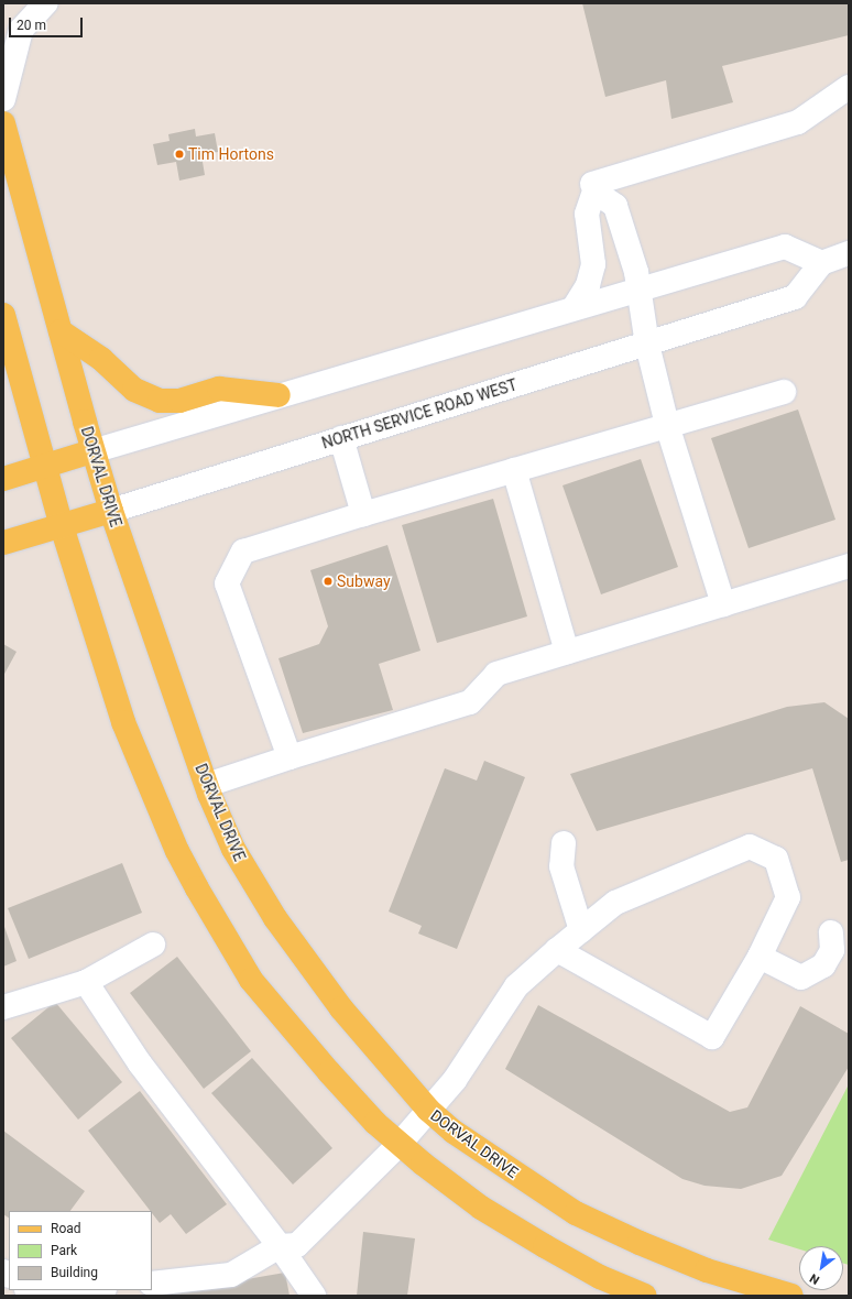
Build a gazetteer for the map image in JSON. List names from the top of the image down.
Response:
{
  "streets": {
    "main road": ["NORTH SERVICE ROAD WEST", "DORVAL DRIVE"]
  },
  "crossings": [
    ["NORTH SERVICE ROAD WEST", "DORVAL DRIVE"]
  ],
  "places": ["Tim Hortons", "Subway"],
  "legend": ["Road", "Park", "Building"],
  "scale_bar": "20 m",
  "north": "bottom left"
}
